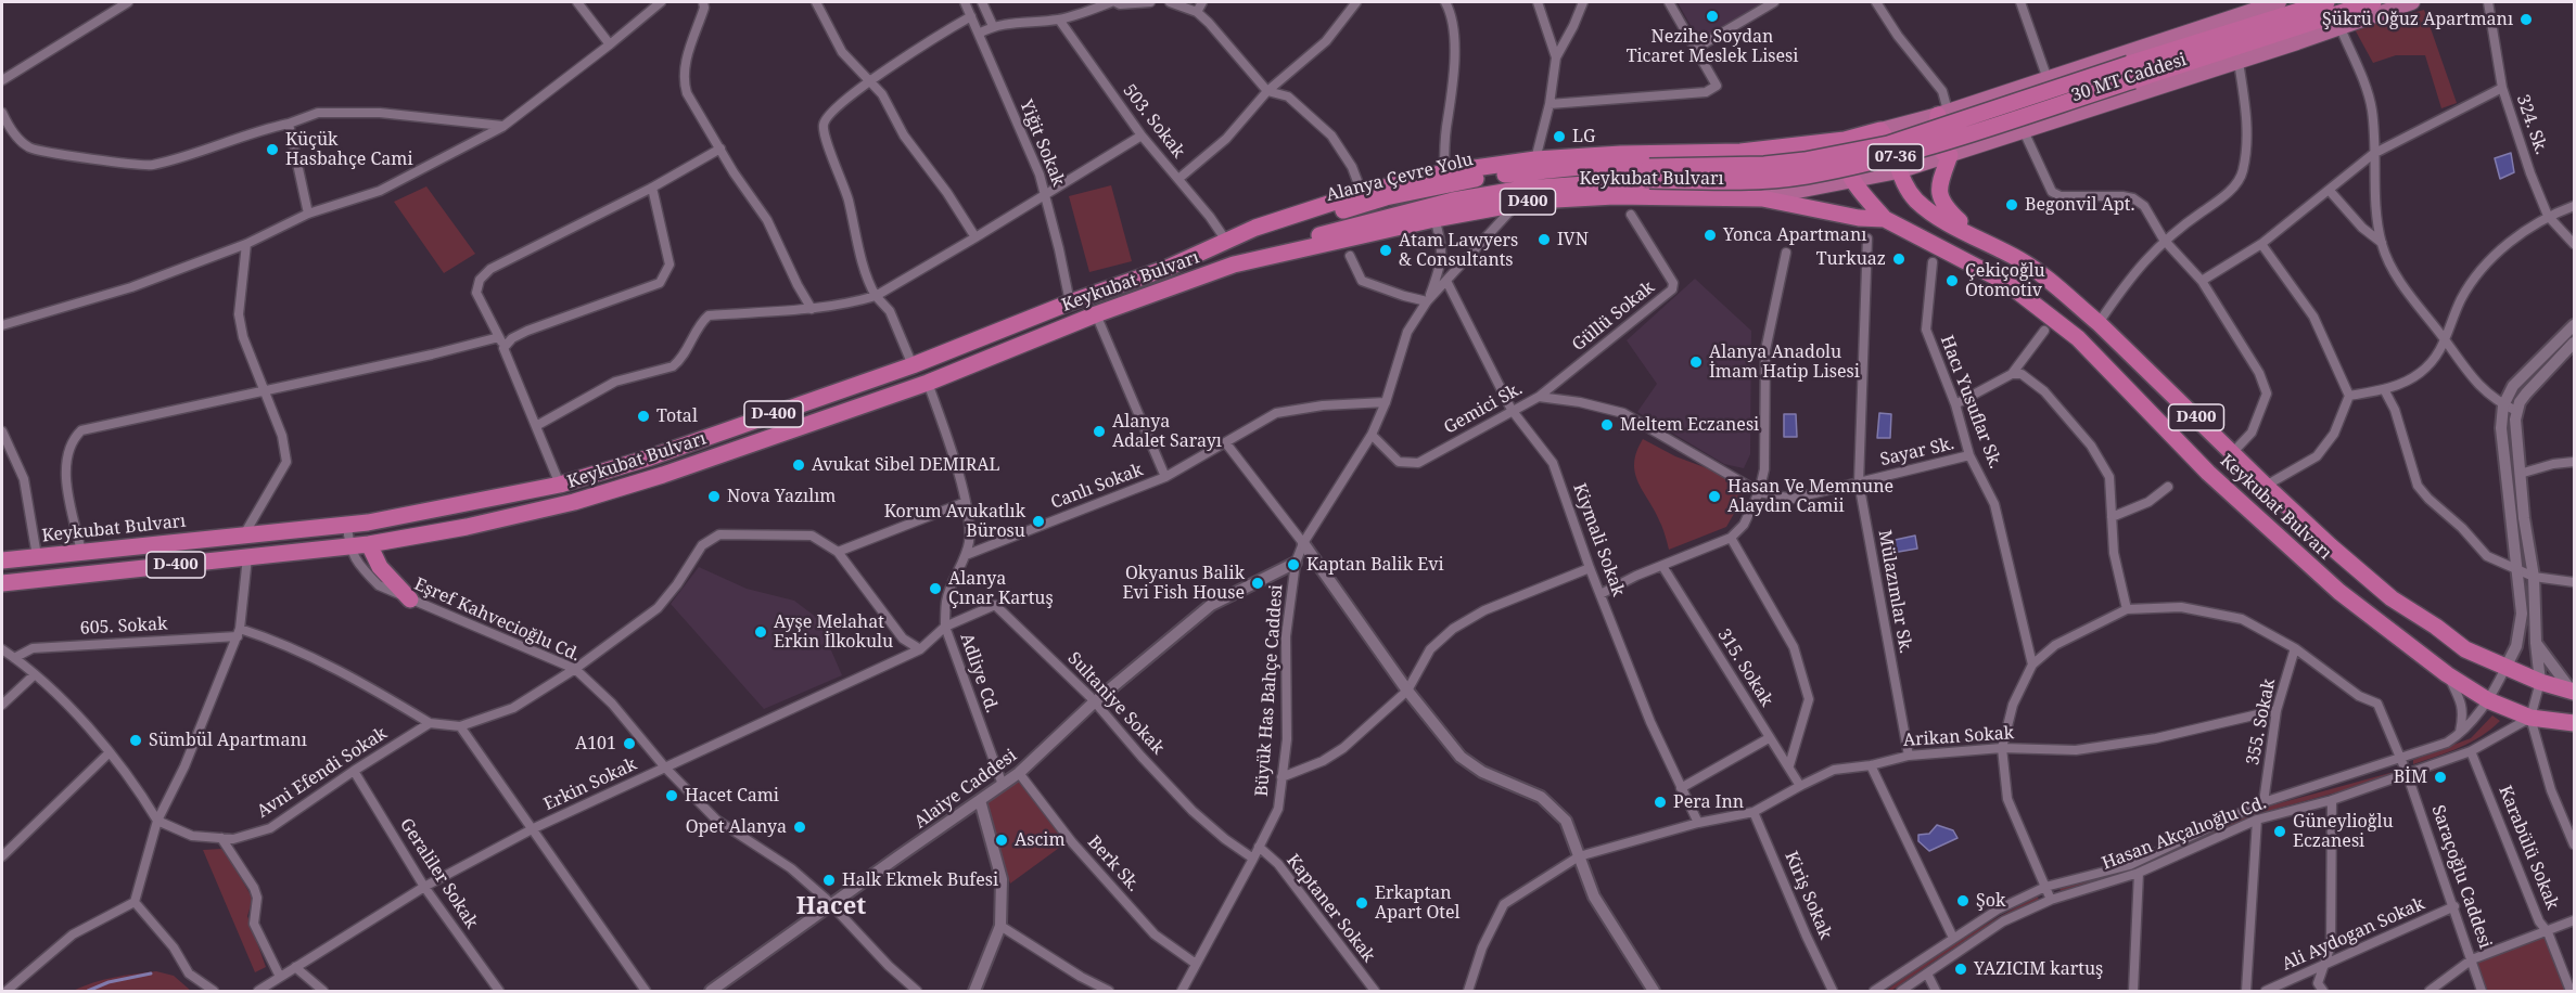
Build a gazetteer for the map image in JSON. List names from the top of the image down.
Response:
{
  "streets": {
    "highway": [
      "Alanya Çevre Yolu",
      "Keykubat Bulvarı",
      "D400",
      "D-400"
    ],
    "main road": ["30 MT Caddesi"],
    "street": [
      "503. Sokak",
      "324. Sk.",
      "Yiğit Sokak",
      "Güllü Sokak",
      "Hacı Yusuflar Sk.",
      "Gemici Sk.",
      "Sayar Sk.",
      "Canlı Sokak",
      "Kiymali Sokak",
      "Mülazımlar Sk.",
      "Eşref Kahvecioğlu Cd.",
      "605. Sokak",
      "315. Sokak",
      "Adliye Cd.",
      "Büyük Has Bahçe Caddesi",
      "Sultaniye Sokak",
      "355. Sokak",
      "Arikan Sokak",
      "Avni Efendi Sokak",
      "Erkin Sokak",
      "Alaiye Caddesi",
      "Hasan Akçalıoğlu Cd.",
      "Karabülü Sokak",
      "Berk Sk.",
      "Geraliler Sokak",
      "Saraçoğlu Caddesi",
      "Kiriş Sokak",
      "Kaptaner Sokak",
      "Ali Aydogan Sokak"
    ]
  },
  "crossings": [
    ["30 MT Caddesi", "Keykubat Bulvarı"],
    ["30 MT Caddesi", "D400"],
    ["503. Sokak", "D400"],
    ["Yiğit Sokak", "Keykubat Bulvarı"],
    ["Alanya Çevre Yolu", "Keykubat Bulvarı"],
    ["Alanya Çevre Yolu", "D400"],
    ["Keykubat Bulvarı", "D400"],
    ["Keykubat Bulvarı", "D-400"],
    ["Keykubat Bulvarı", "Adliye Cd."],
    ["Keykubat Bulvarı", "Büyük Has Bahçe Caddesi"],
    ["Keykubat Bulvarı", "Hasan Akçalıoğlu Cd."],
    ["Güllü Sokak", "Gemici Sk."],
    ["Hacı Yusuflar Sk.", "Sayar Sk."],
    ["Gemici Sk.", "Sayar Sk."],
    ["Gemici Sk.", "Kiymali Sokak"],
    ["Gemici Sk.", "Büyük Has Bahçe Caddesi"],
    ["D-400", "Eşref Kahvecioğlu Cd."],
    ["Sayar Sk.", "Mülazımlar Sk."],
    ["Canlı Sokak", "Adliye Cd."],
    ["Canlı Sokak", "Büyük Has Bahçe Caddesi"],
    ["Kiymali Sokak", "Büyük Has Bahçe Caddesi"],
    ["Kiymali Sokak", "Arikan Sokak"],
    ["Mülazımlar Sk.", "Arikan Sokak"],
    ["Eşref Kahvecioğlu Cd.", "Erkin Sokak"],
    ["Eşref Kahvecioğlu Cd.", "Alaiye Caddesi"],
    ["315. Sokak", "Arikan Sokak"],
    ["Adliye Cd.", "Sultaniye Sokak"],
    ["Adliye Cd.", "Erkin Sokak"],
    ["Adliye Cd.", "Alaiye Caddesi"],
    ["Büyük Has Bahçe Caddesi", "Sultaniye Sokak"],
    ["Büyük Has Bahçe Caddesi", "Alaiye Caddesi"],
    ["Büyük Has Bahçe Caddesi", "Berk Sk."],
    ["Büyük Has Bahçe Caddesi", "Kaptaner Sokak"],
    ["Sultaniye Sokak", "Erkin Sokak"],
    ["Sultaniye Sokak", "Alaiye Caddesi"],
    ["355. Sokak", "Arikan Sokak"],
    ["355. Sokak", "Hasan Akçalıoğlu Cd."],
    ["355. Sokak", "Saraçoğlu Caddesi"],
    ["Arikan Sokak", "Kiriş Sokak"],
    ["Avni Efendi Sokak", "Geraliler Sokak"],
    ["Erkin Sokak", "Geraliler Sokak"],
    ["Alaiye Caddesi", "Berk Sk."],
    ["Hasan Akçalıoğlu Cd.", "Karabülü Sokak"],
    ["Hasan Akçalıoğlu Cd.", "Saraçoğlu Caddesi"],
    ["Saraçoğlu Caddesi", "Ali Aydogan Sokak"]
  ],
  "districts": ["Hacet"],
  "places": [
    "Nezihe Soydan Ticaret Meslek Lisesi",
    "Şükrü Oğuz Apartmanı",
    "LG",
    "Küçük Hasbahçe Cami",
    "Begonvil Apt.",
    "Yonca Apartmanı",
    "IVN",
    "Atam Lawyers & Consultants",
    "Turkuaz",
    "Çekiçoğlu Otomotiv",
    "Alanya Anadolu İmam Hatip Lisesi",
    "Total",
    "Meltem Eczanesi",
    "Alanya Adalet Sarayı",
    "Avukat Sibel DEMIRAL",
    "Nova Yazılım",
    "Hasan Ve Memnune Alaydın Camii",
    "Korum Avukatlık Bürosu",
    "Kaptan Balik Evi",
    "Okyanus Balik Evi Fish House",
    "Alanya Çınar Kartuş",
    "Ayşe Melahat Erkin İlkokulu",
    "Sümbül Apartmanı",
    "A101",
    "BİM",
    "Hacet Cami",
    "Pera Inn",
    "Opet Alanya",
    "Güneylioğlu Eczanesi",
    "Ascim",
    "Halk Ekmek Bufesi",
    "Şok",
    "Erkaptan Apart Otel",
    "YAZICIM kartuş"
  ]
}
